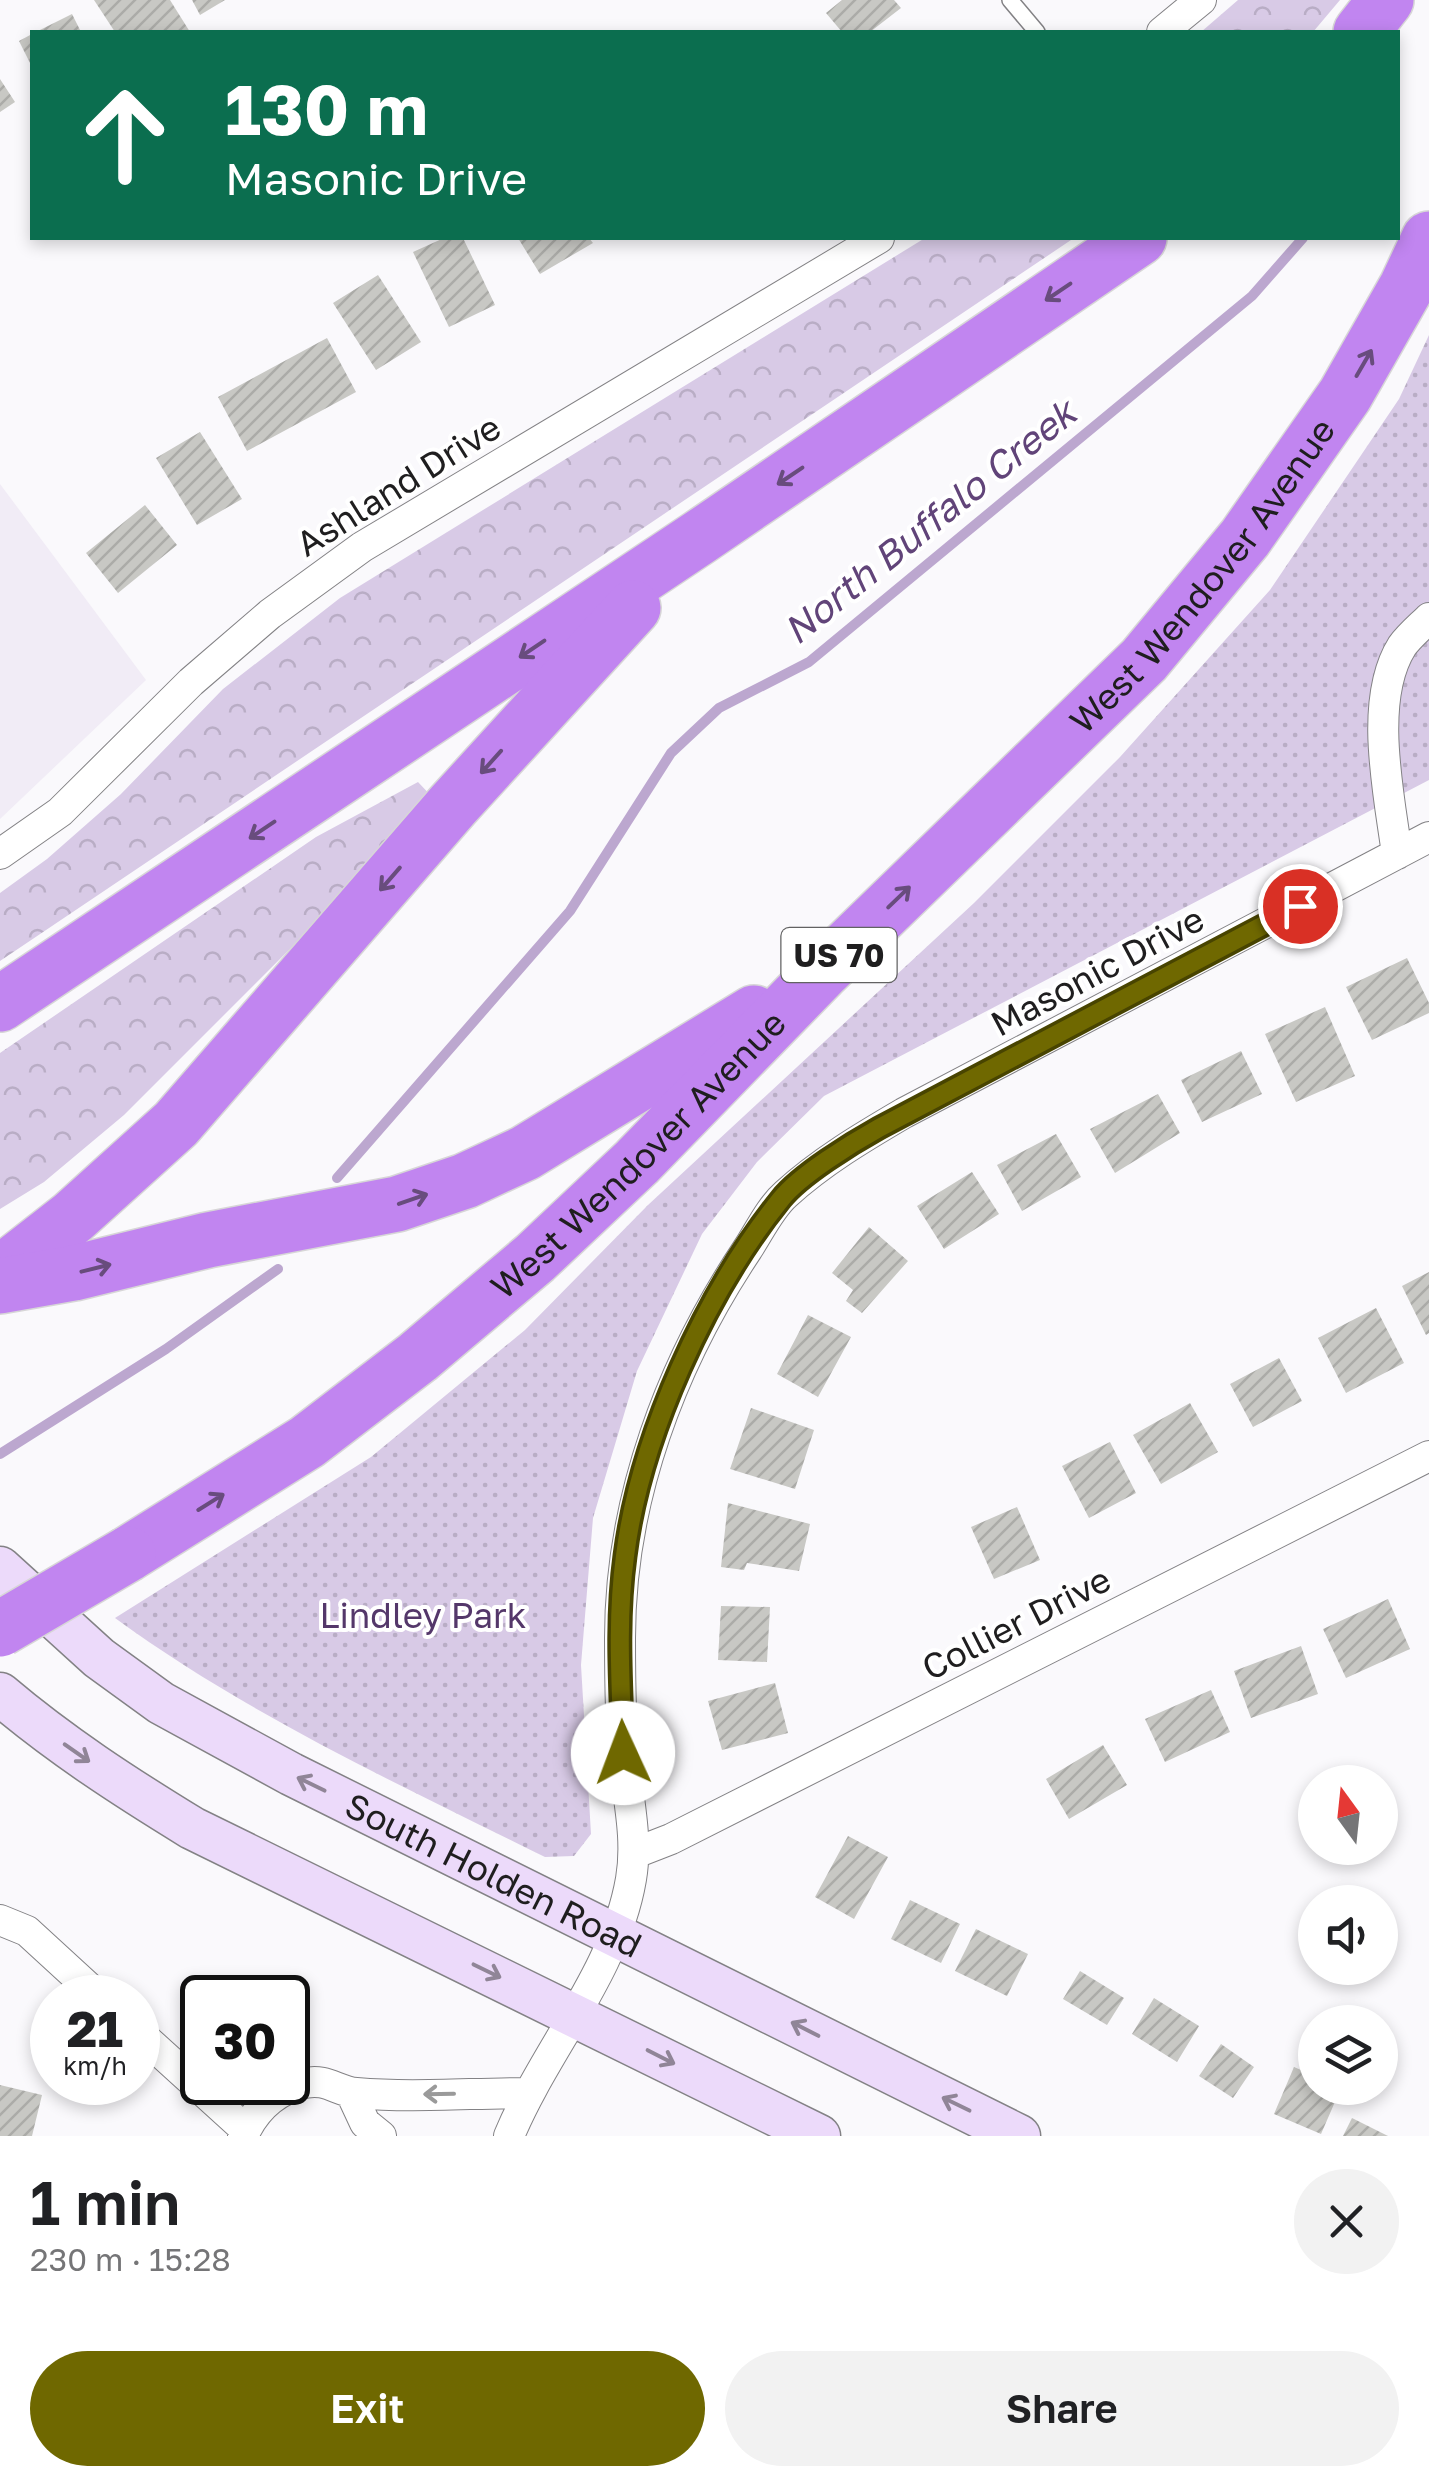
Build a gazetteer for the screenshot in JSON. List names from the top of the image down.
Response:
{
  "streets": {
    "highway": ["West Wendover Avenue", "US 70"],
    "main road": ["South Holden Road"],
    "street": ["Ashland Drive", "Masonic Drive", "Collier Drive"]
  },
  "crossings": [
    ["Masonic Drive", "Collier Drive"],
    ["Masonic Drive", "South Holden Road"]
  ],
  "water": ["North Buffalo Creek"],
  "parks": ["Lindley Park"],
  "north": "top",
  "page": {
    "turn": ["130 m", "Masonic Drive"],
    "speed": "21 km/h",
    "limit": "30",
    "heading": ["1 min", "230 m · 15:28"],
    "buttons": ["Exit", "Share"]
  }
}
